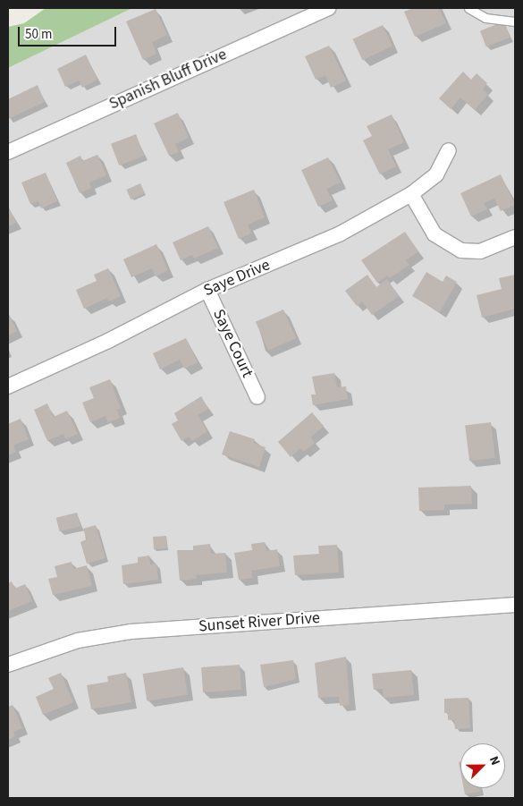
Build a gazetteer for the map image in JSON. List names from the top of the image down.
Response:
{
  "streets": {
    "street": [
      "Spanish Bluff Drive",
      "Saye Drive",
      "Saye Court",
      "Sunset River Drive"
    ]
  },
  "crossings": [
    ["Saye Drive", "Saye Court"]
  ],
  "scale_bar": "50 m",
  "north": "top right"
}
